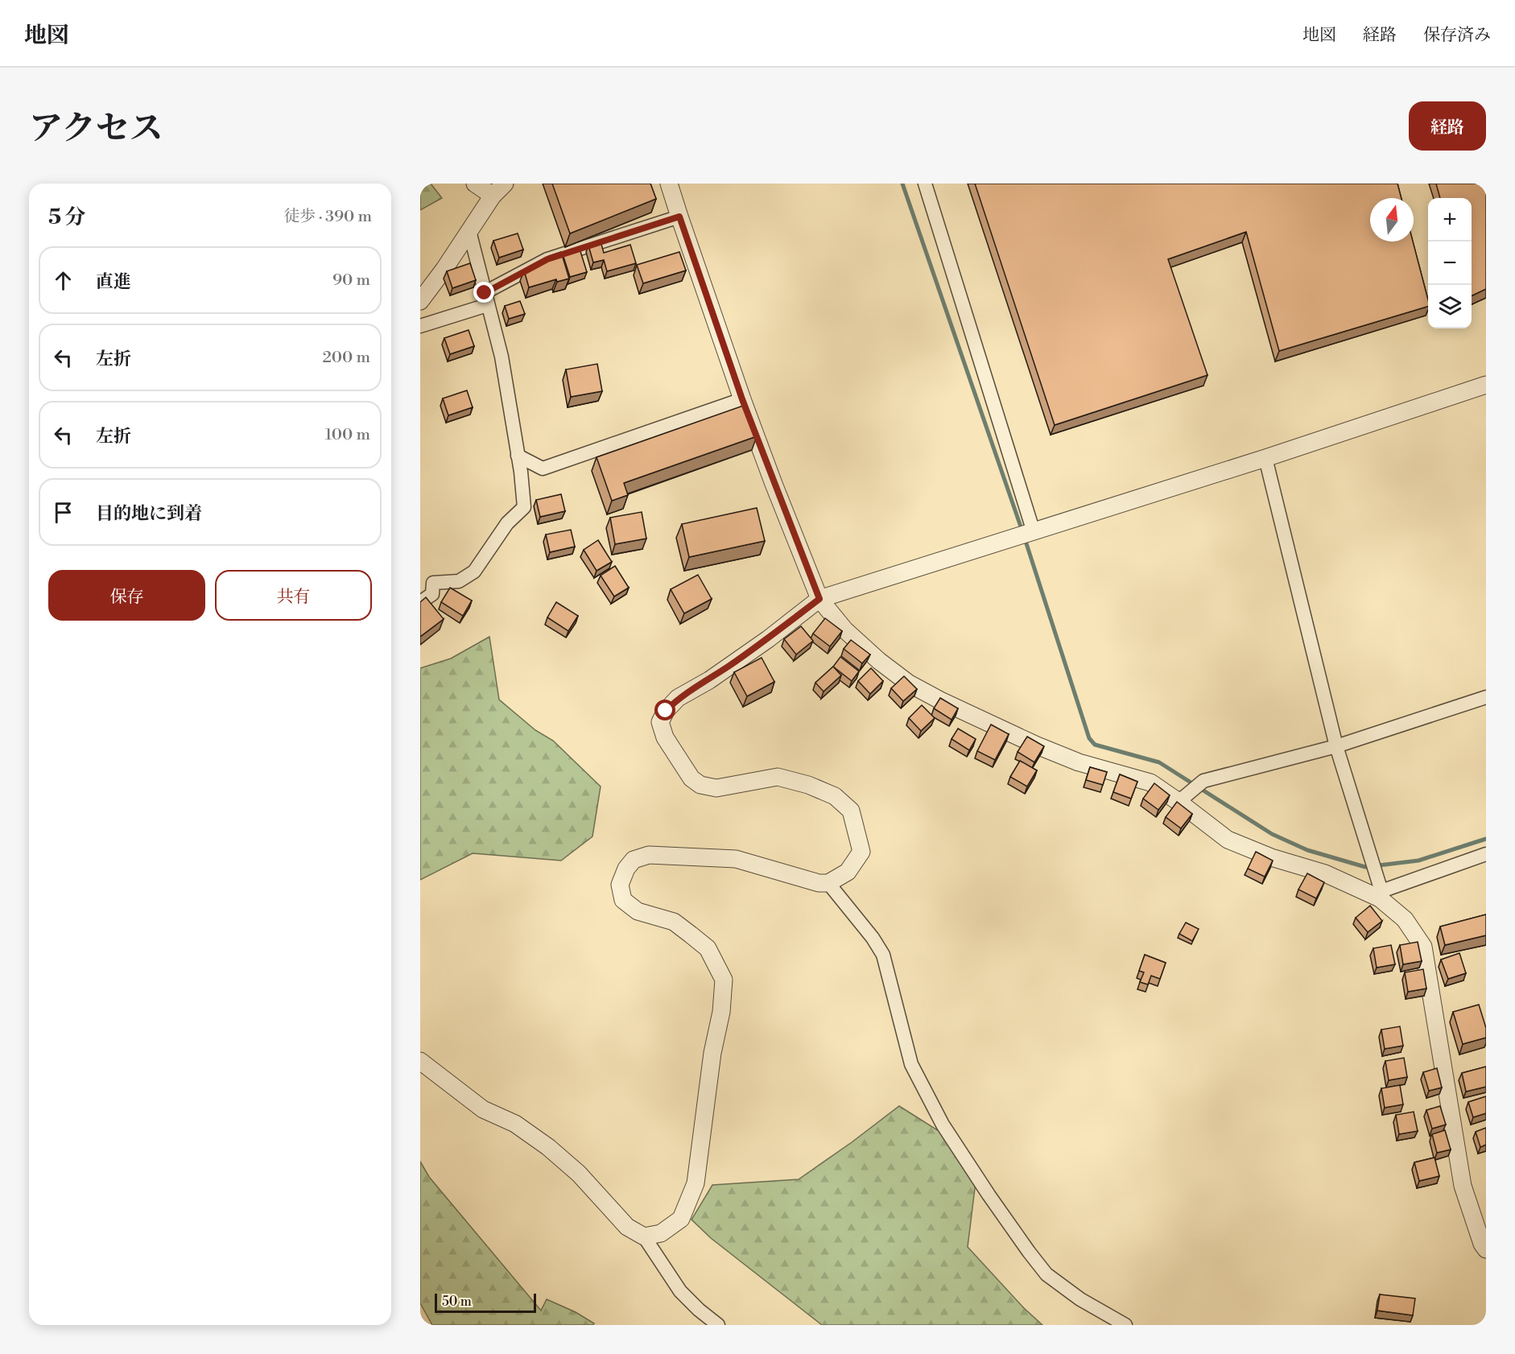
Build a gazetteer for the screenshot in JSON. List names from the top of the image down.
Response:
{
  "scale_bar": "50 m",
  "north": "top",
  "page": {
    "header": "地図",
    "nav": ["地図", "経路", "保存済み"],
    "title": "アクセス",
    "buttons": [
      "経路",
      ["保存", "共有"]
    ],
    "heading": ["5 分", "徒歩 · 390 m"],
    "map_buttons": ["+", "−"],
    "list": [
      ["直進", "90 m"],
      ["左折", "200 m"],
      ["左折", "100 m"],
      "目的地に到着"
    ],
    "scale": "50 m"
  }
}
